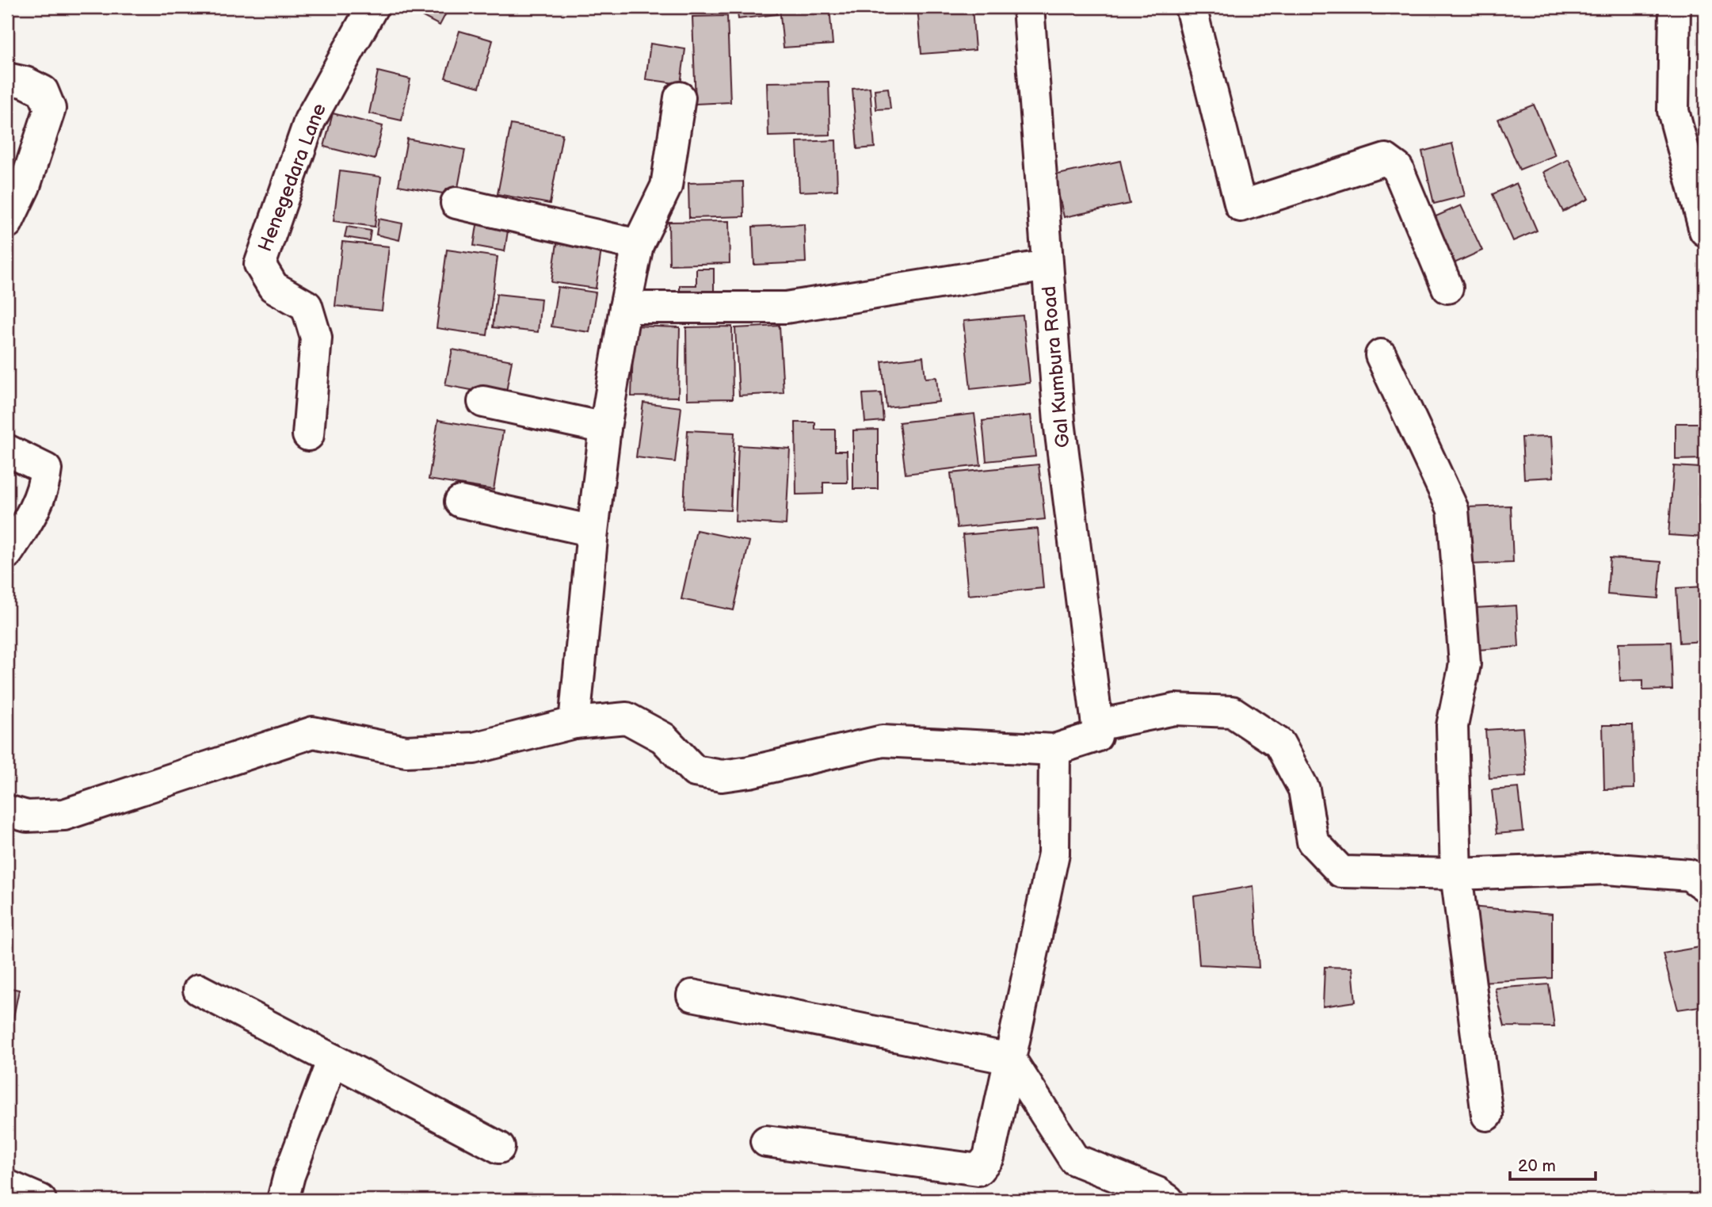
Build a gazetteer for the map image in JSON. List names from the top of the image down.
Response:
{
  "streets": {
    "street": ["Henegedara Lane", "Gal Kumbura Road"]
  },
  "scale_bar": "20 m"
}
